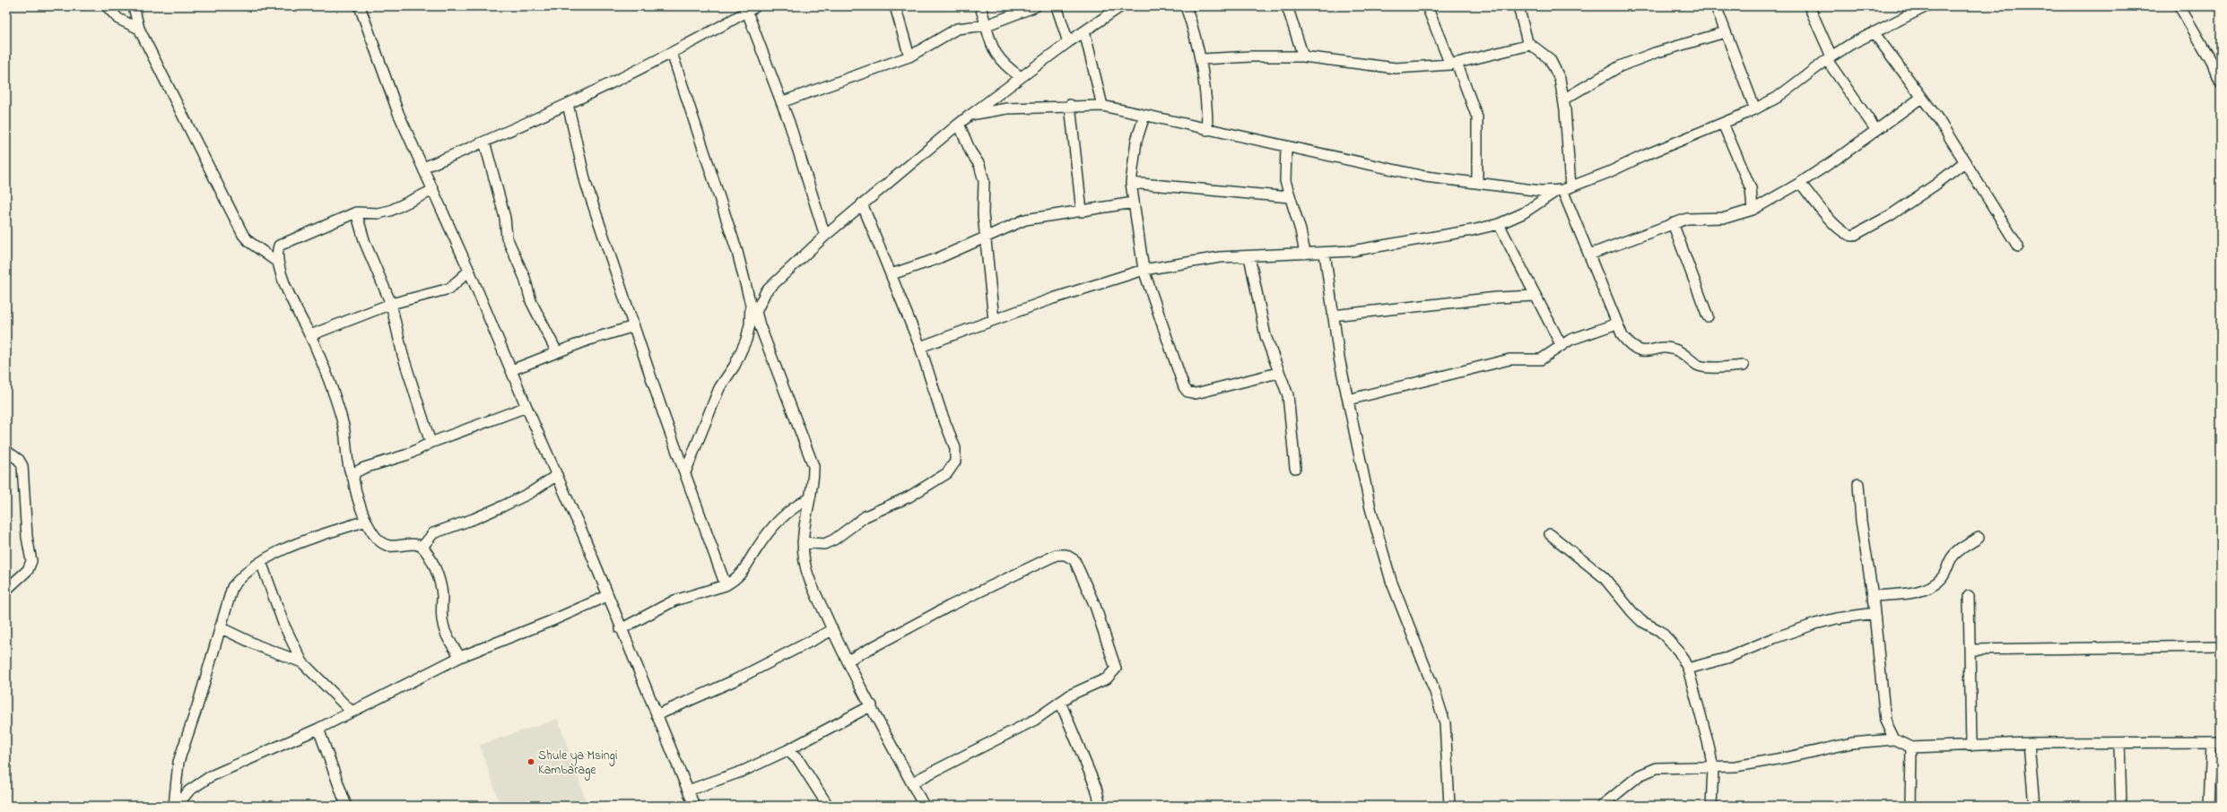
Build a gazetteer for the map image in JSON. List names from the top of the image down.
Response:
{
  "places": ["Shule ya Msingi Kambarage"]
}
